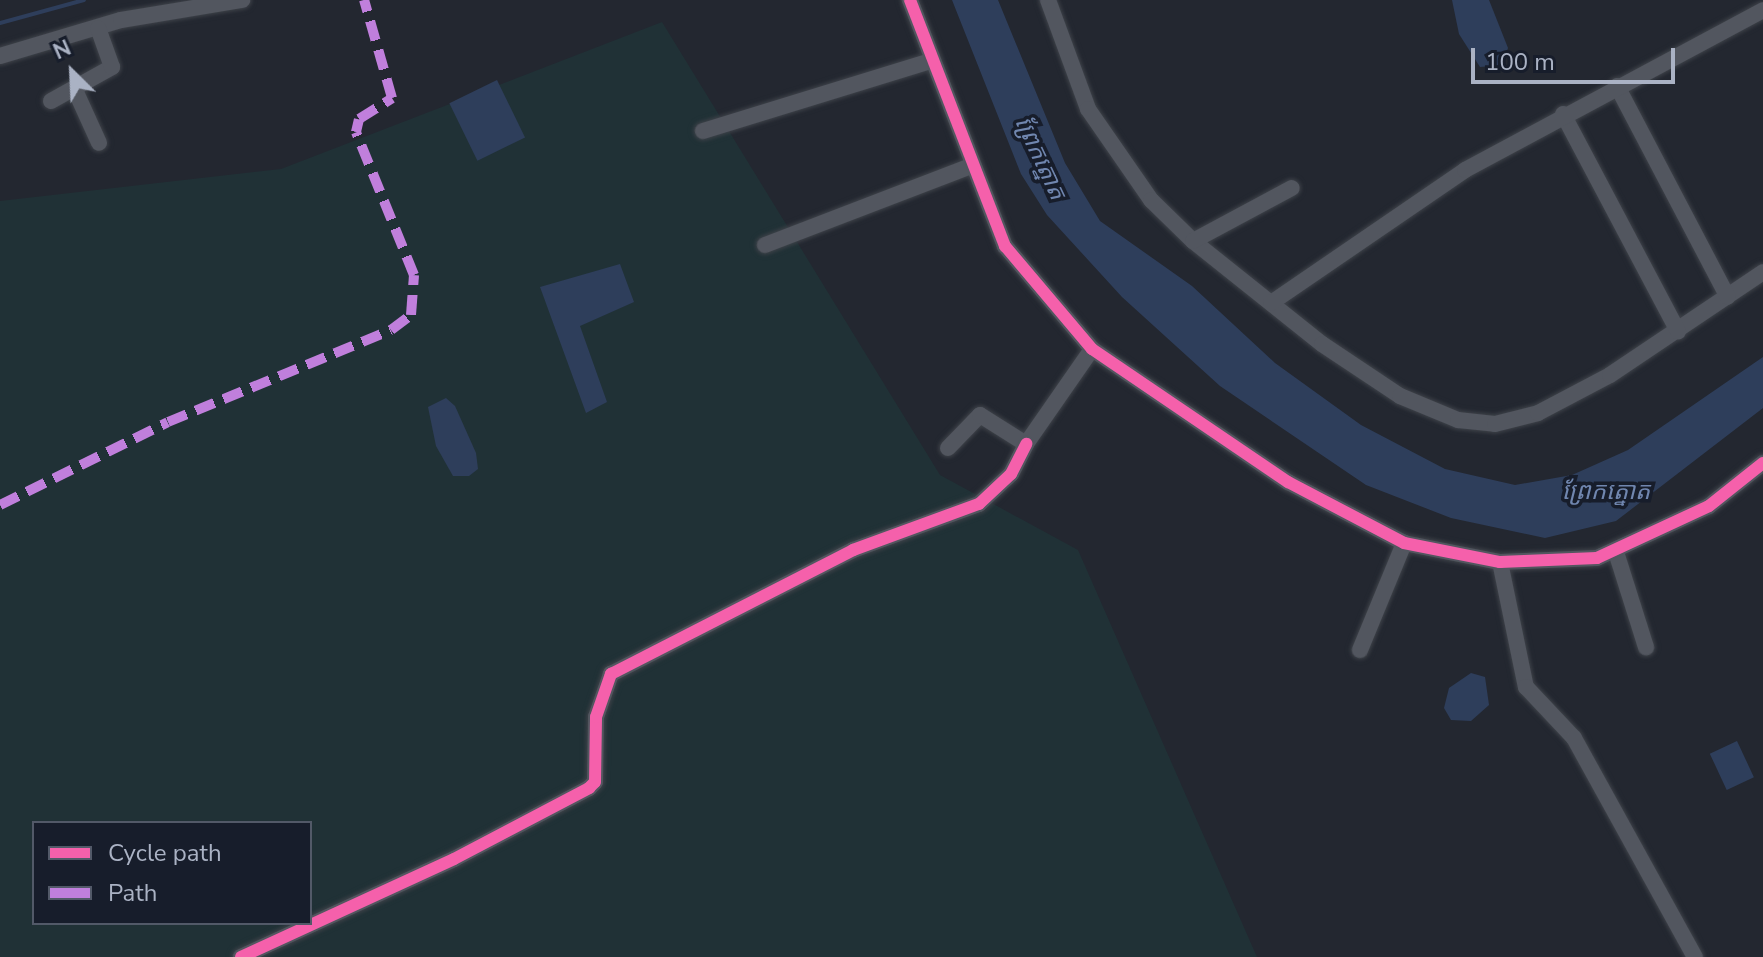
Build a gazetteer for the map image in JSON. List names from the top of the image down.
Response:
{
  "water": ["ព្រែកត្នោត"],
  "legend": ["Cycle path", "Path"],
  "scale_bar": "100 m",
  "north": "top left"
}
